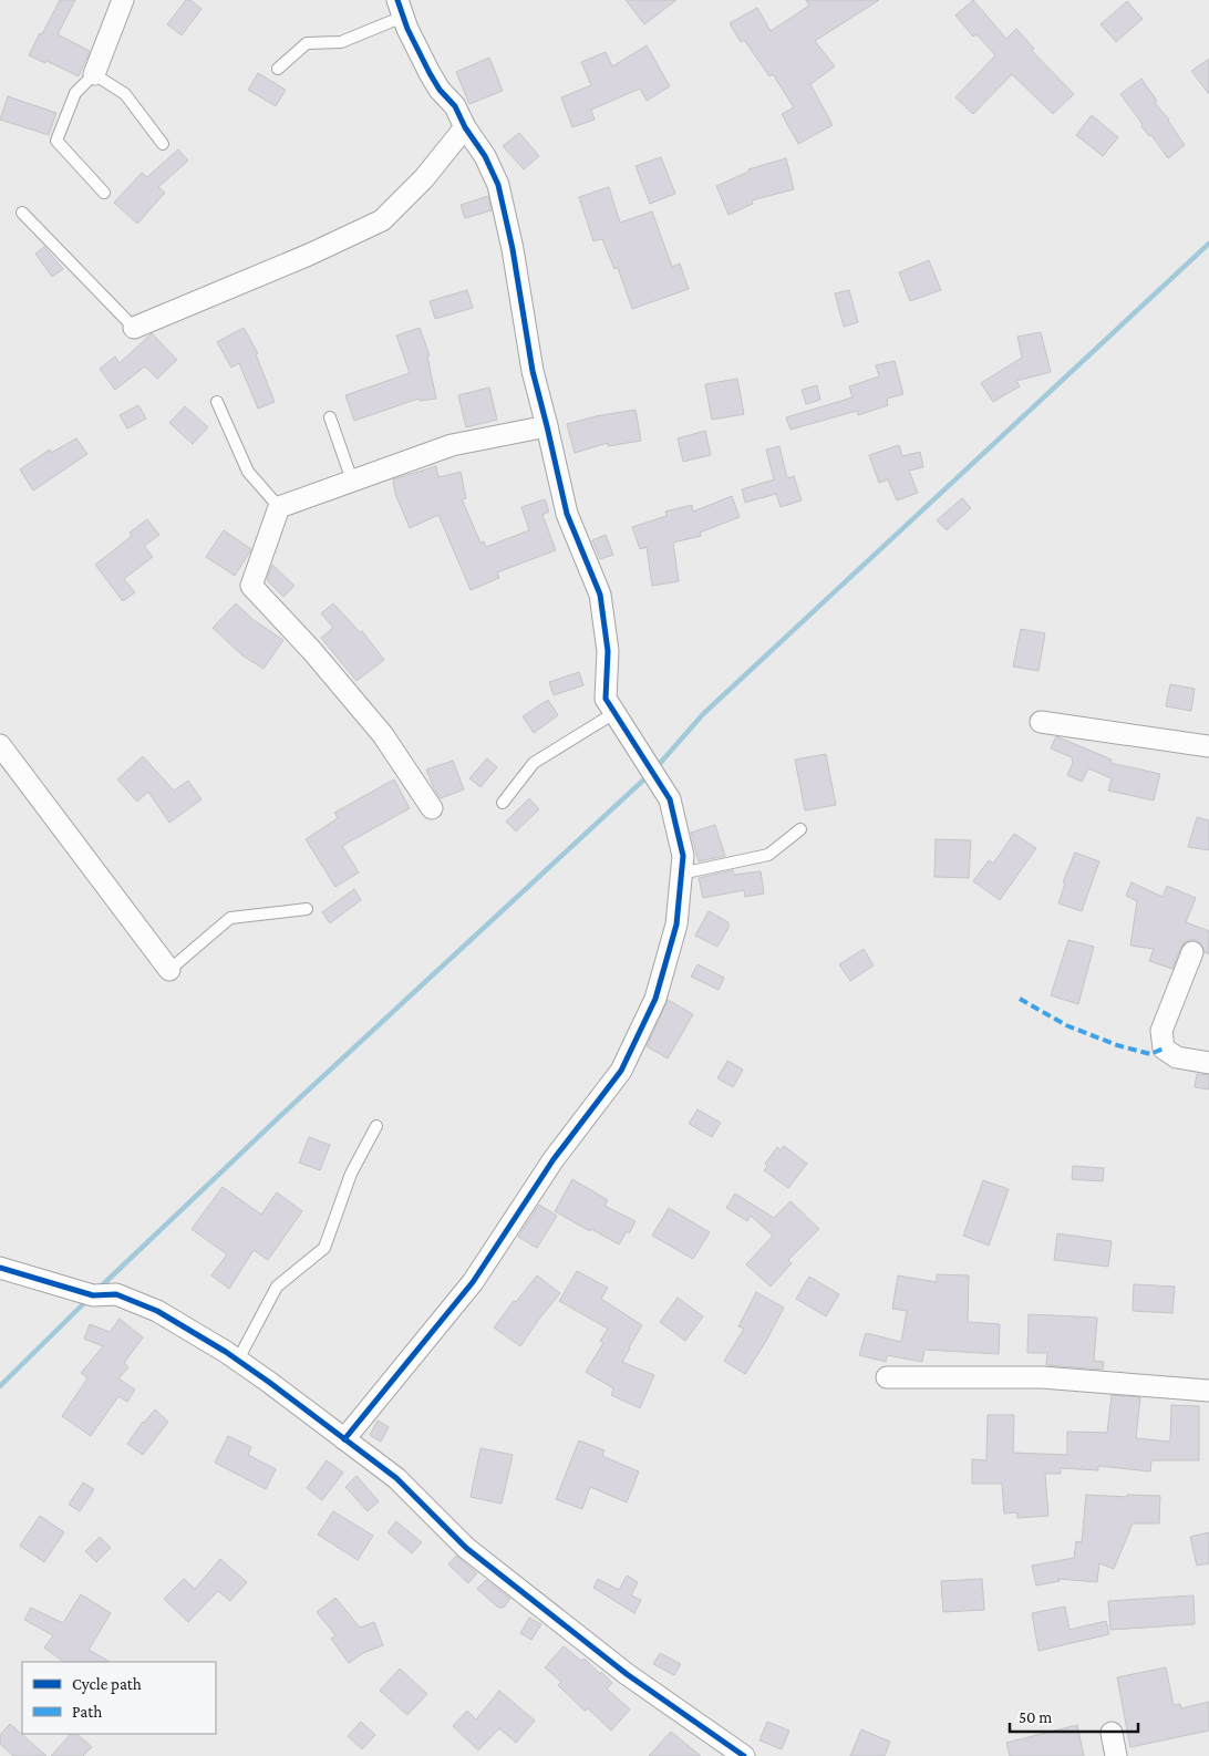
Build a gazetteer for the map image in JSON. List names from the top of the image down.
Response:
{
  "legend": ["Cycle path", "Path"],
  "scale_bar": "50 m"
}
